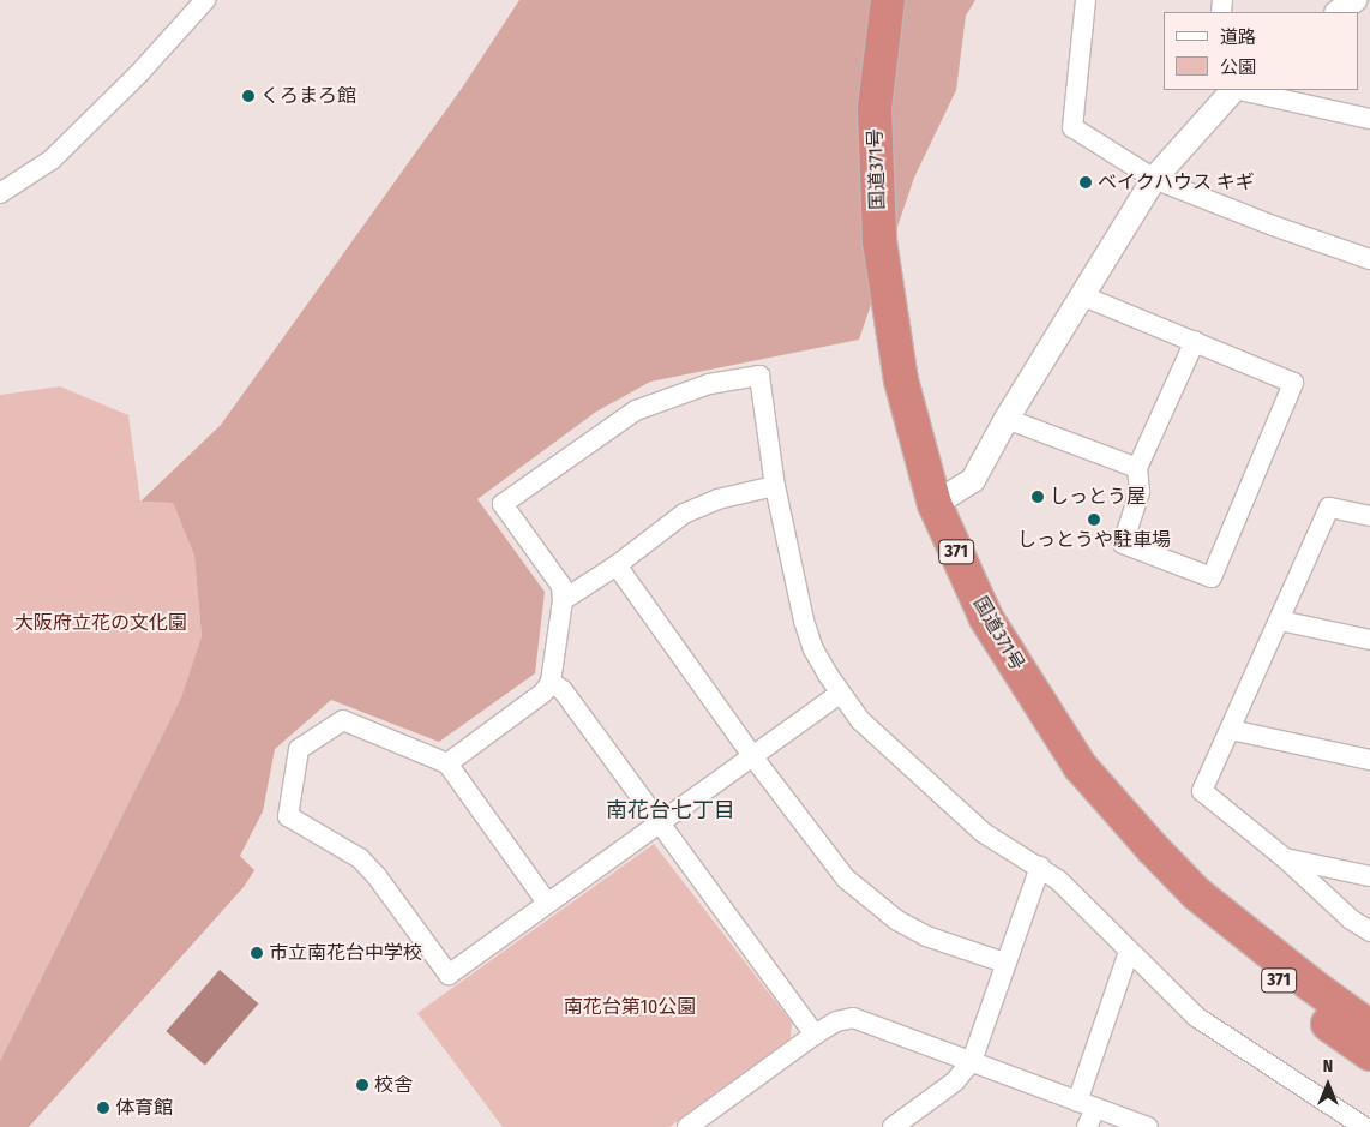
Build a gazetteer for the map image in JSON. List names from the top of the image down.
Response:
{
  "streets": {
    "highway": ["国道371号", "371"]
  },
  "crossings": [
    ["国道371号", "371"]
  ],
  "districts": ["南花台七丁目"],
  "parks": ["大阪府立花の文化園", "南花台第10公園"],
  "places": [
    "くろまろ館",
    "ベイクハウス キギ",
    "しっとう屋",
    "しっとうや駐車場",
    "市立南花台中学校",
    "校舎",
    "体育館"
  ],
  "legend": ["道路", "公園"],
  "north": "top"
}
